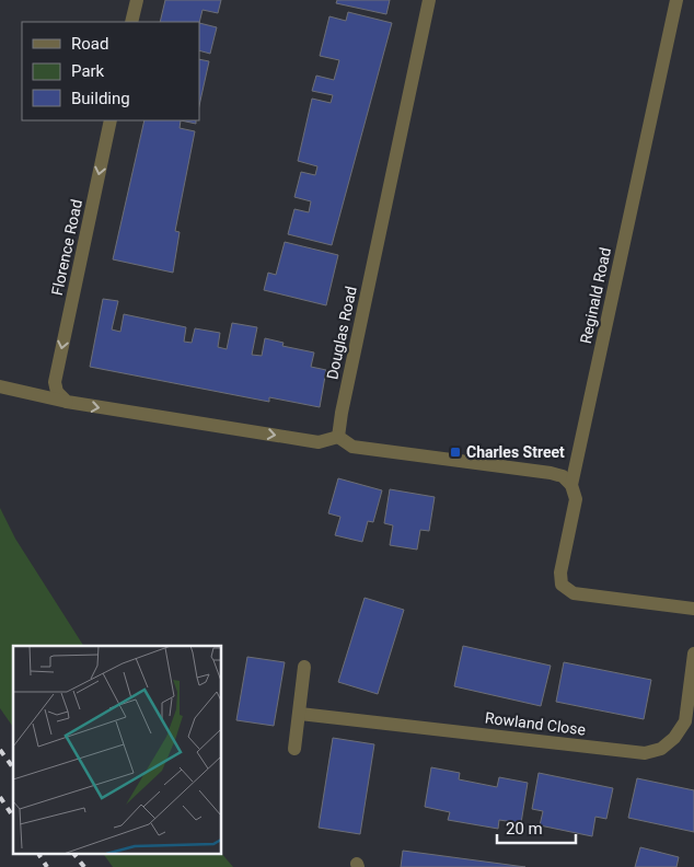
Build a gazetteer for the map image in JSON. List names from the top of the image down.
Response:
{
  "streets": {
    "street": [
      "Florence Road",
      "Reginald Road",
      "Douglas Road",
      "Rowland Close"
    ]
  },
  "one_way": ["Florence Road"],
  "places": {
    "transit": ["Charles Street"]
  },
  "legend": ["Road", "Park", "Building"],
  "scale_bar": "20 m"
}
